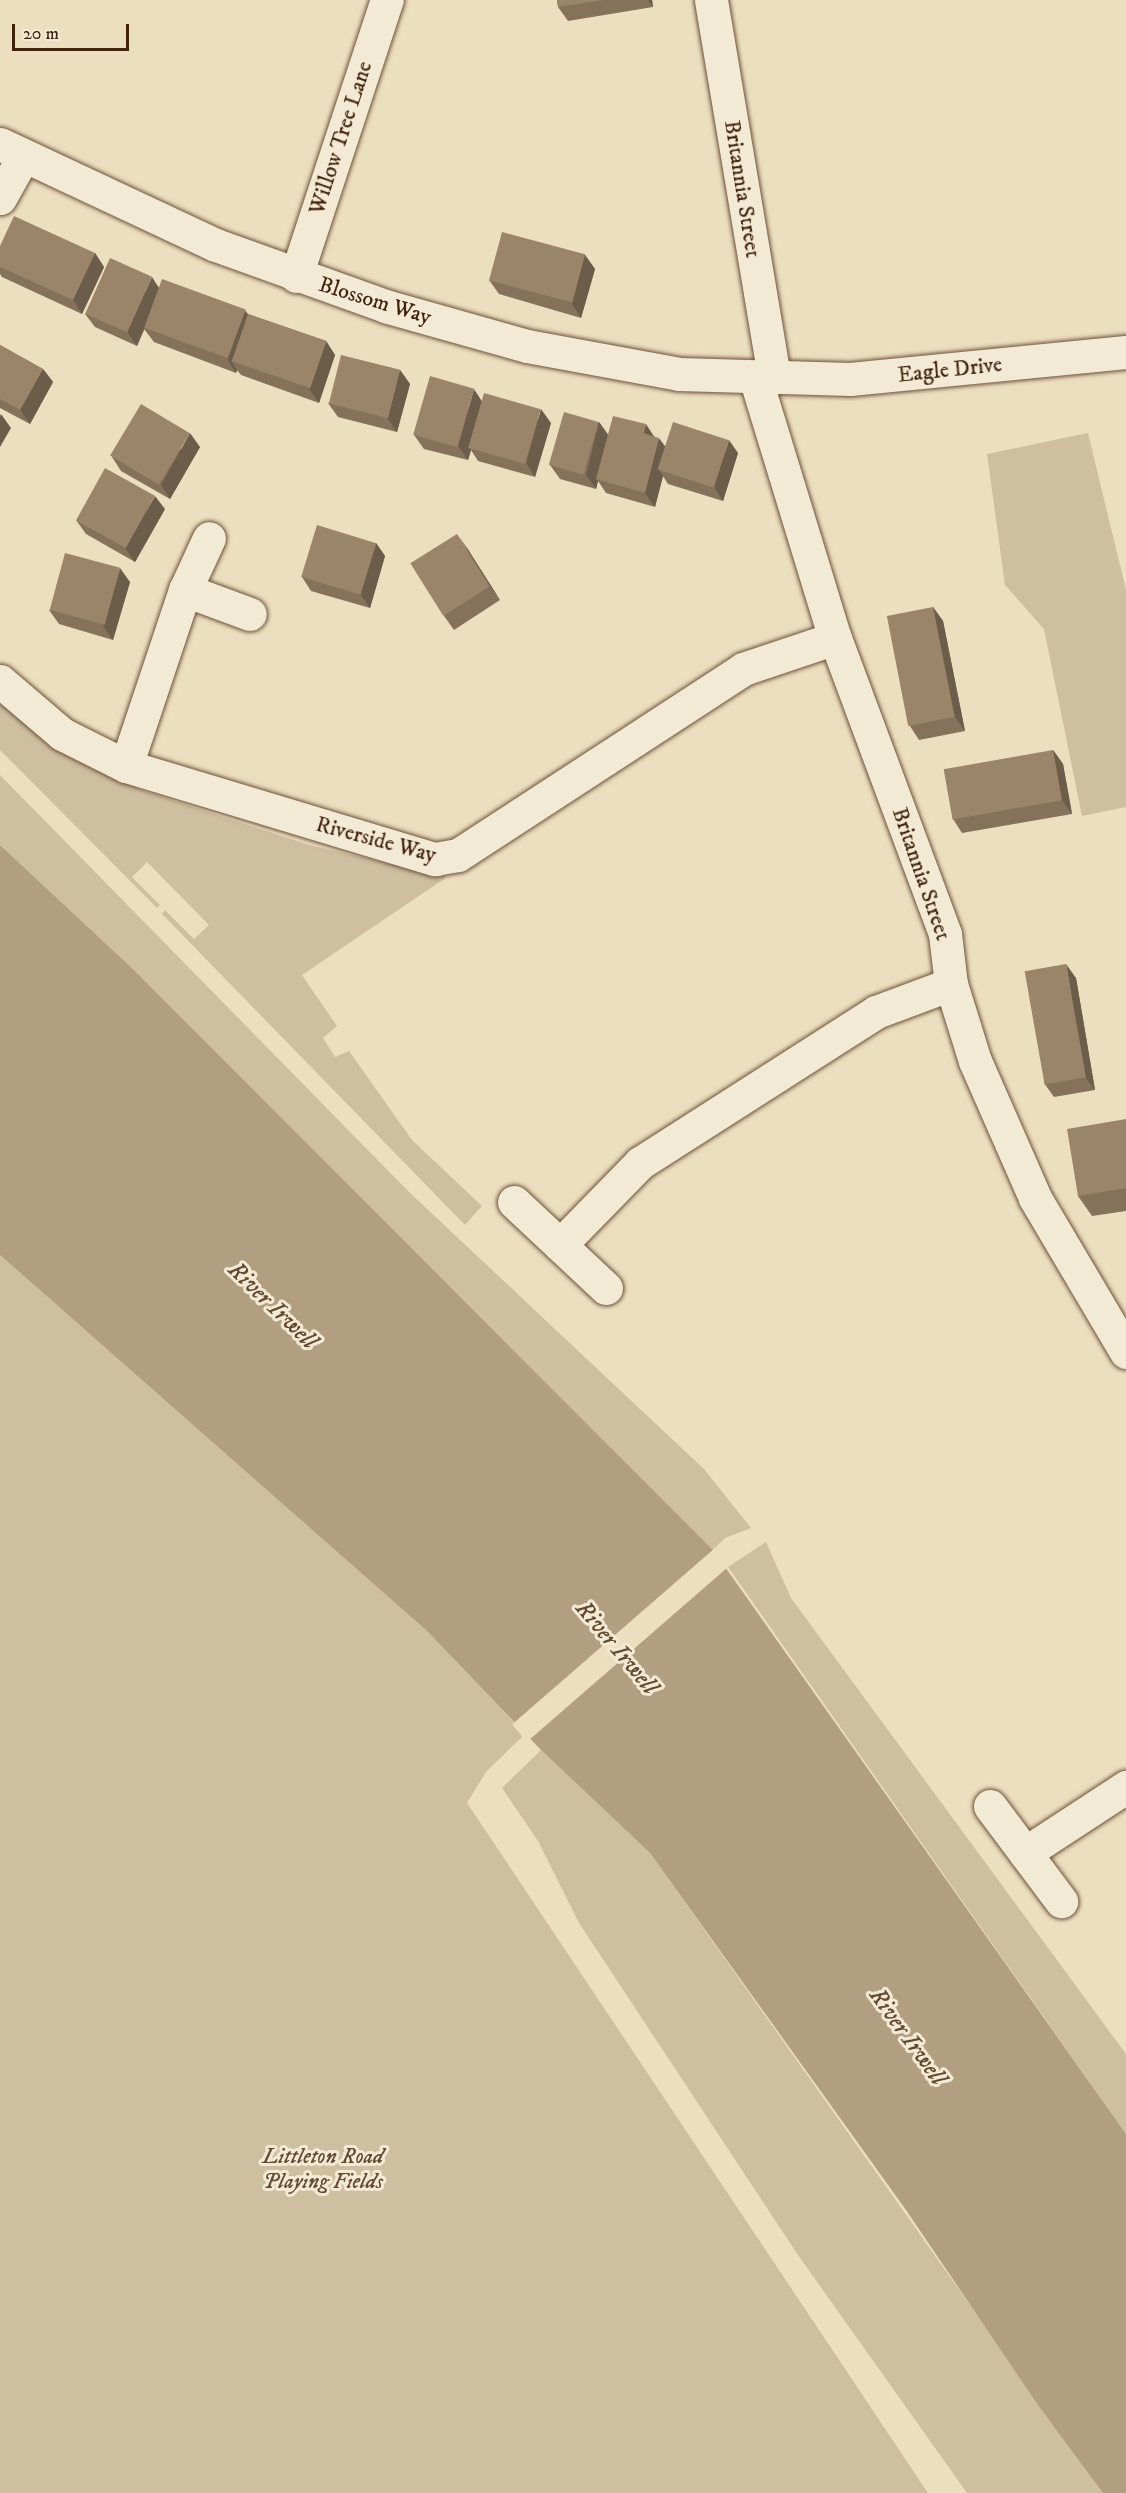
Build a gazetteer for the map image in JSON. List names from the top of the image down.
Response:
{
  "streets": {
    "street": [
      "Willow Tree Lane",
      "Britannia Street",
      "Blossom Way",
      "Eagle Drive",
      "Riverside Way"
    ]
  },
  "crossings": [
    ["Willow Tree Lane", "Blossom Way"],
    ["Britannia Street", "Blossom Way"],
    ["Britannia Street", "Eagle Drive"],
    ["Britannia Street", "Riverside Way"],
    ["Blossom Way", "Eagle Drive"]
  ],
  "water": ["River Irwell"],
  "parks": ["Littleton Road Playing Fields"],
  "scale_bar": "20 m"
}
